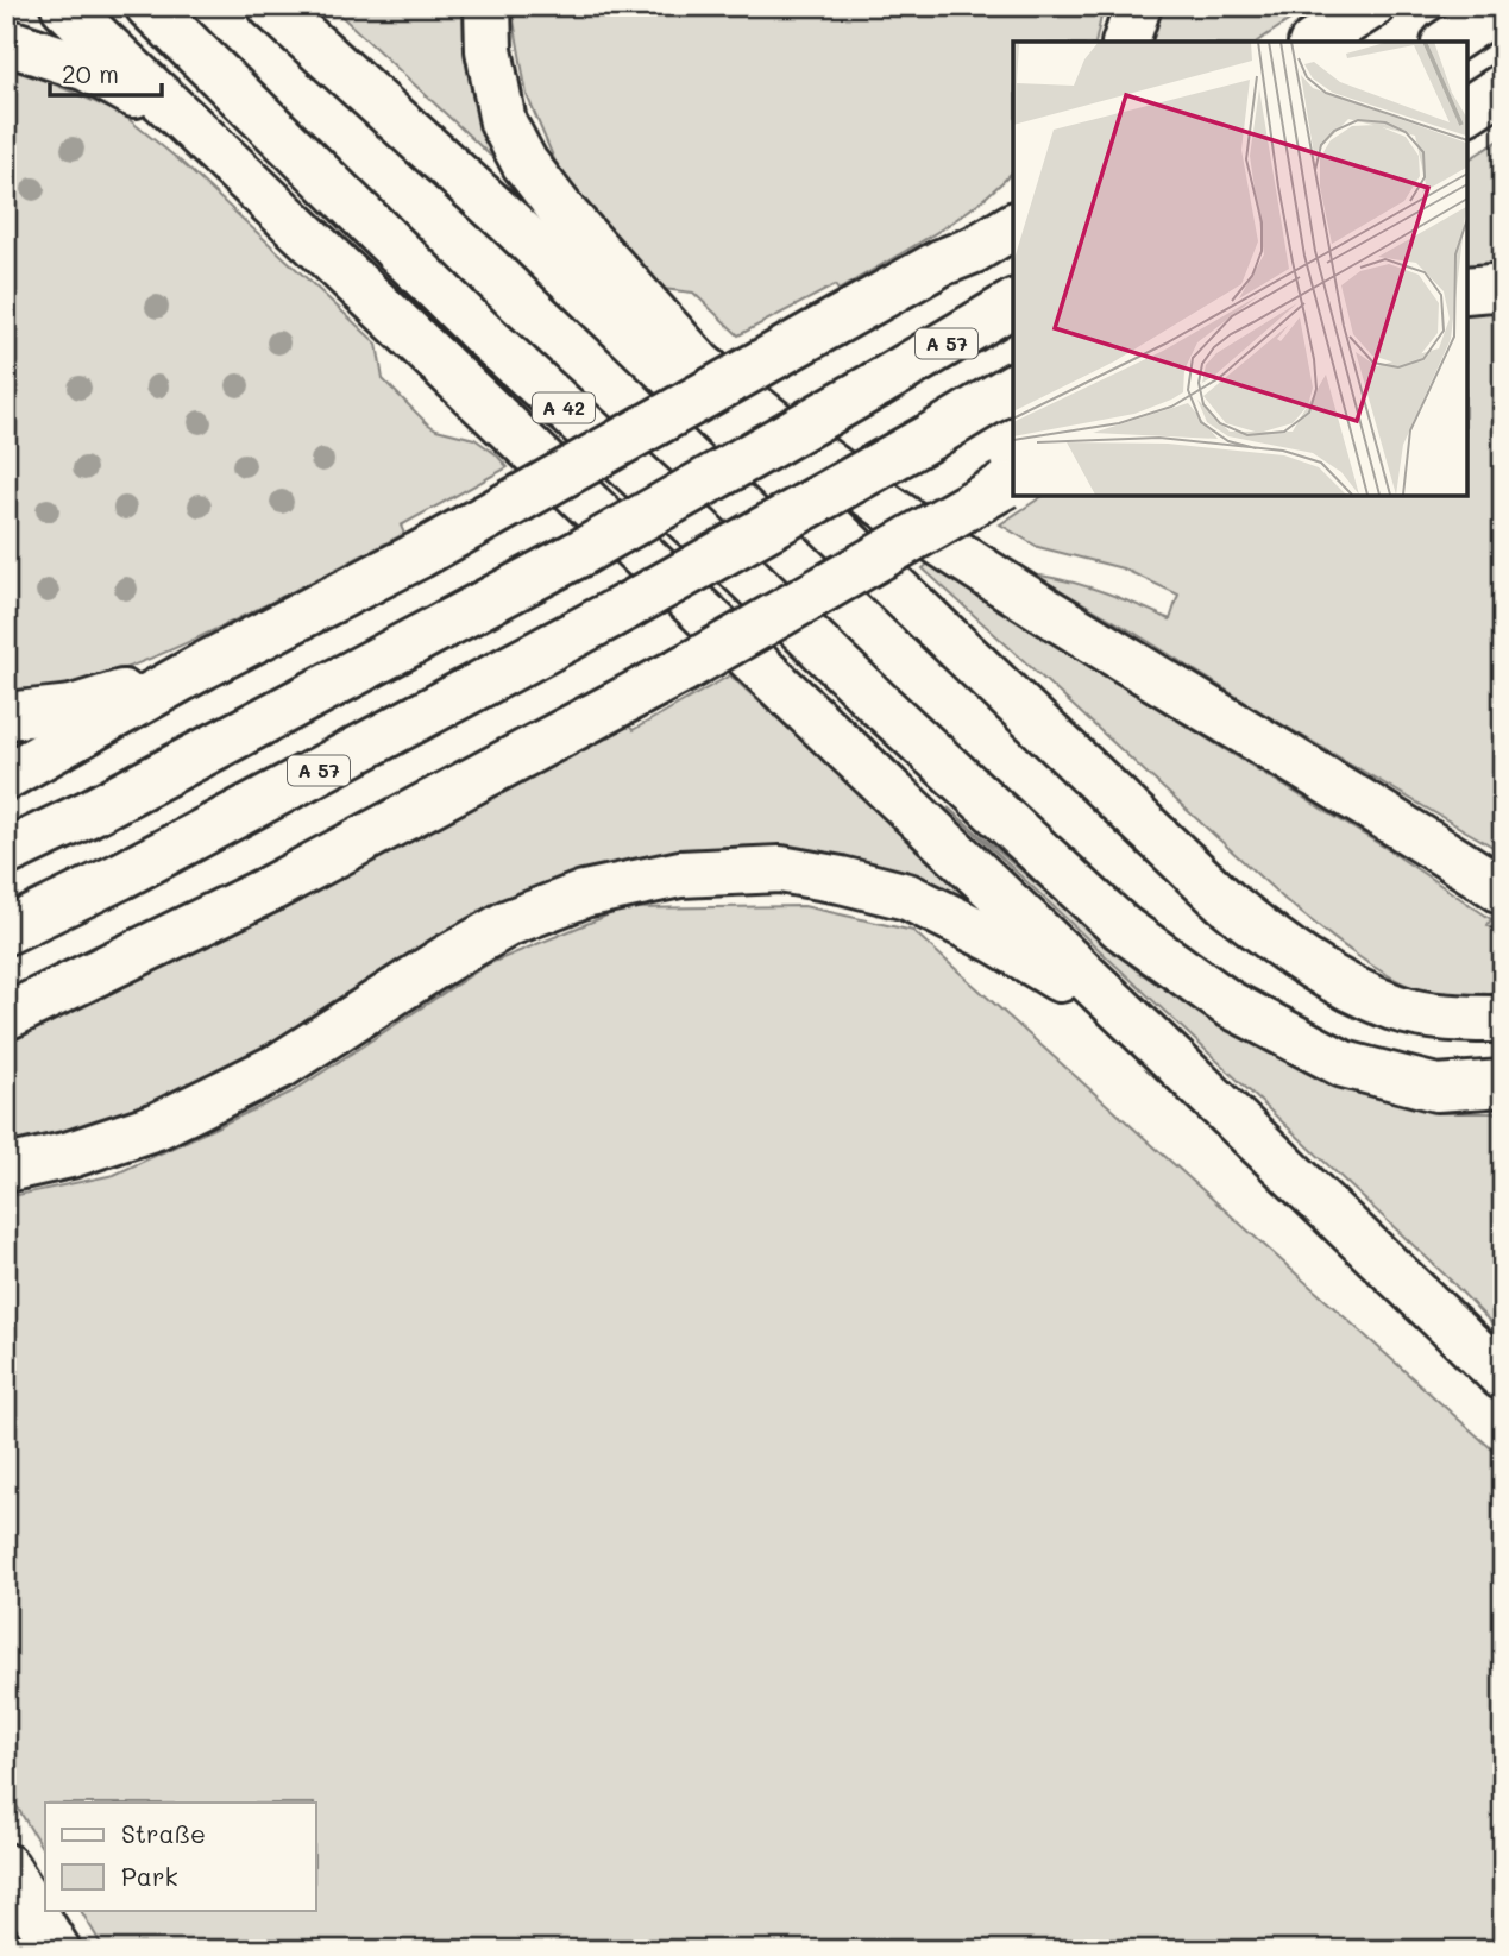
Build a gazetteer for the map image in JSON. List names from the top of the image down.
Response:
{
  "streets": {
    "main road": ["A 57", "A 42"]
  },
  "legend": ["Straße", "Park"],
  "scale_bar": "20 m"
}
